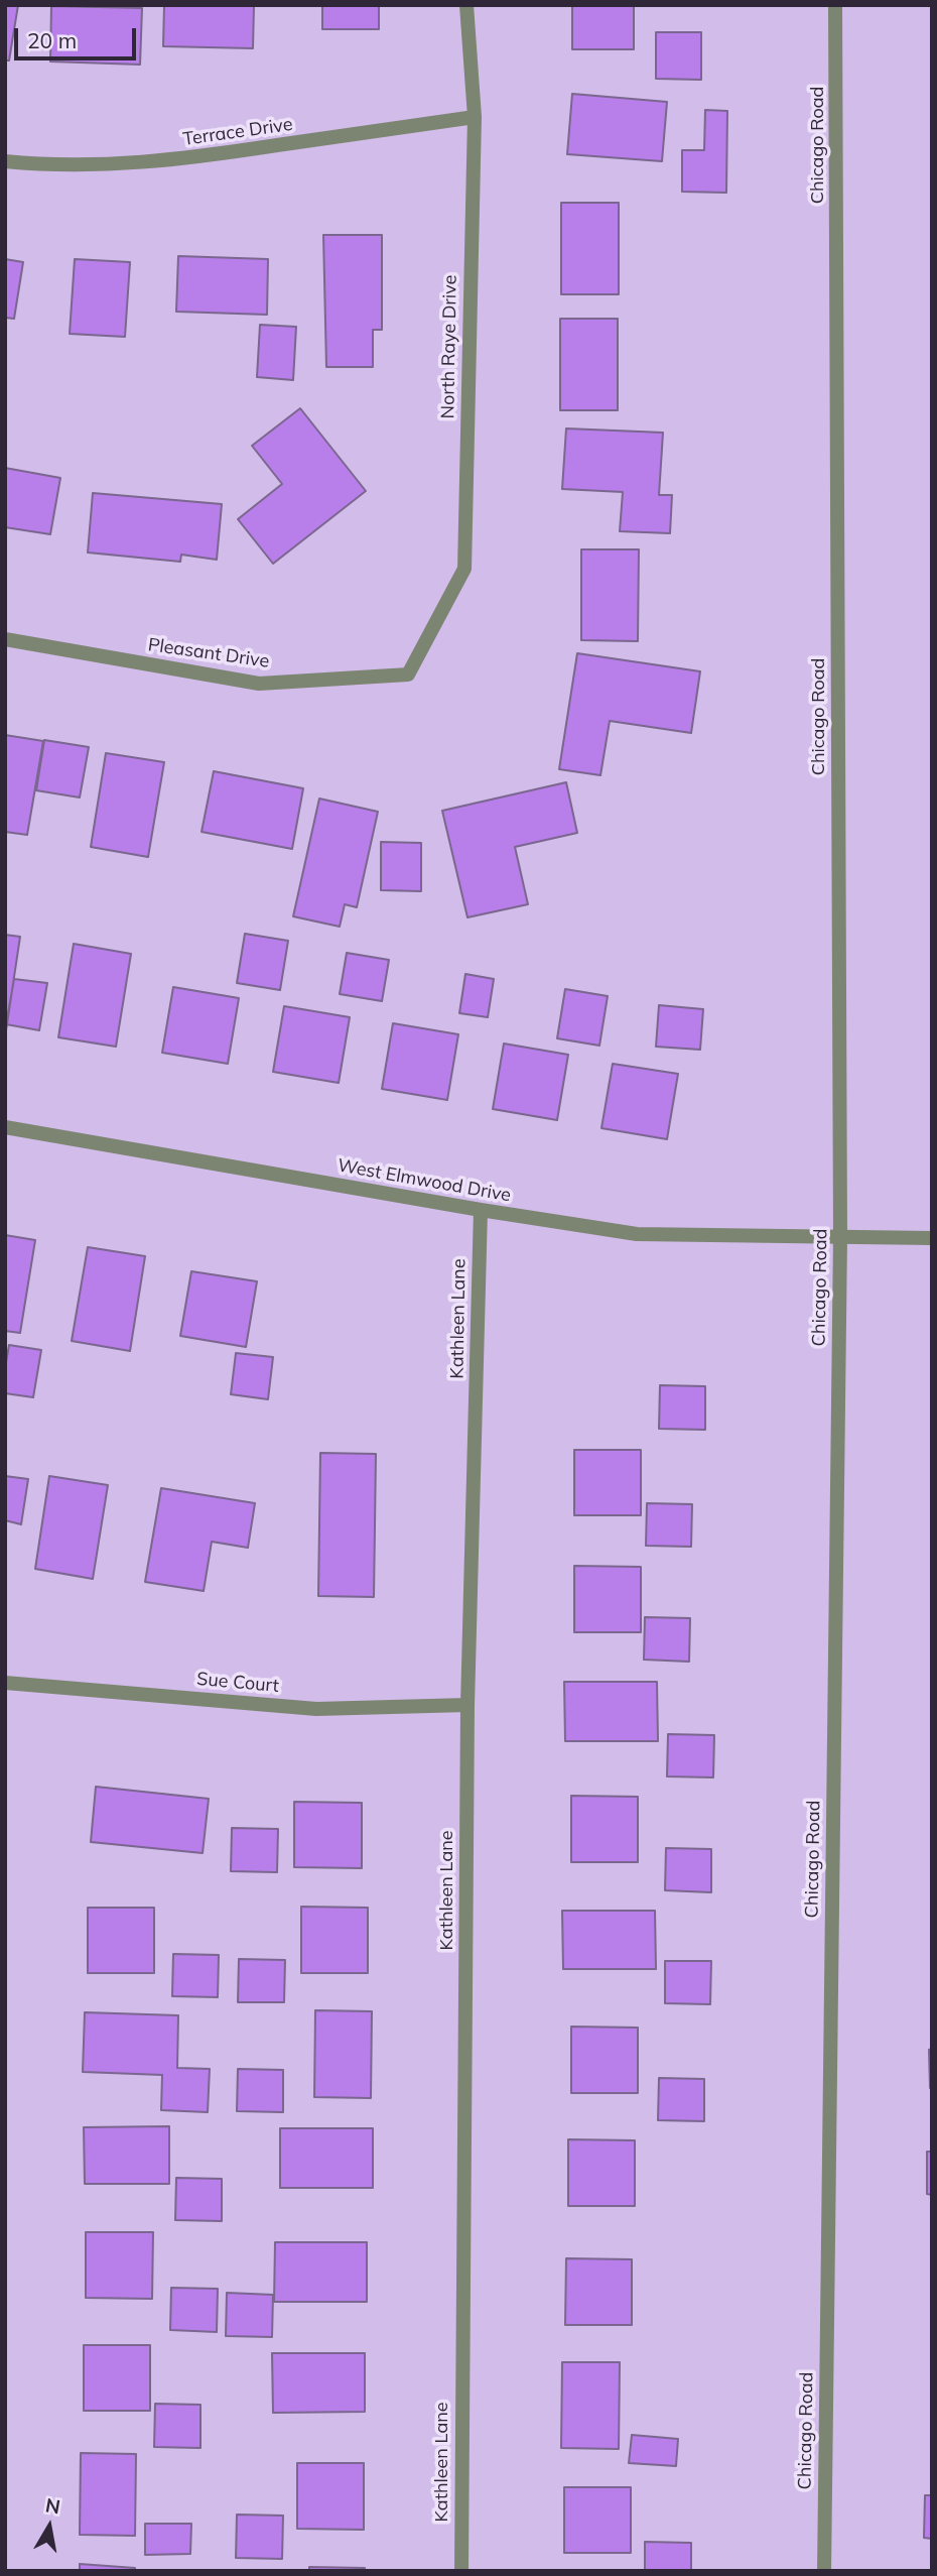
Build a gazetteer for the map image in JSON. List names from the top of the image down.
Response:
{
  "streets": {
    "street": [
      "Terrace Drive",
      "Chicago Road",
      "North Raye Drive",
      "Pleasant Drive",
      "West Elmwood Drive",
      "Kathleen Lane",
      "Sue Court"
    ]
  },
  "crossings": [
    ["Terrace Drive", "North Raye Drive"],
    ["Chicago Road", "West Elmwood Drive"],
    ["North Raye Drive", "Pleasant Drive"],
    ["West Elmwood Drive", "Kathleen Lane"],
    ["Kathleen Lane", "Sue Court"]
  ],
  "scale_bar": "20 m",
  "north": "top"
}
